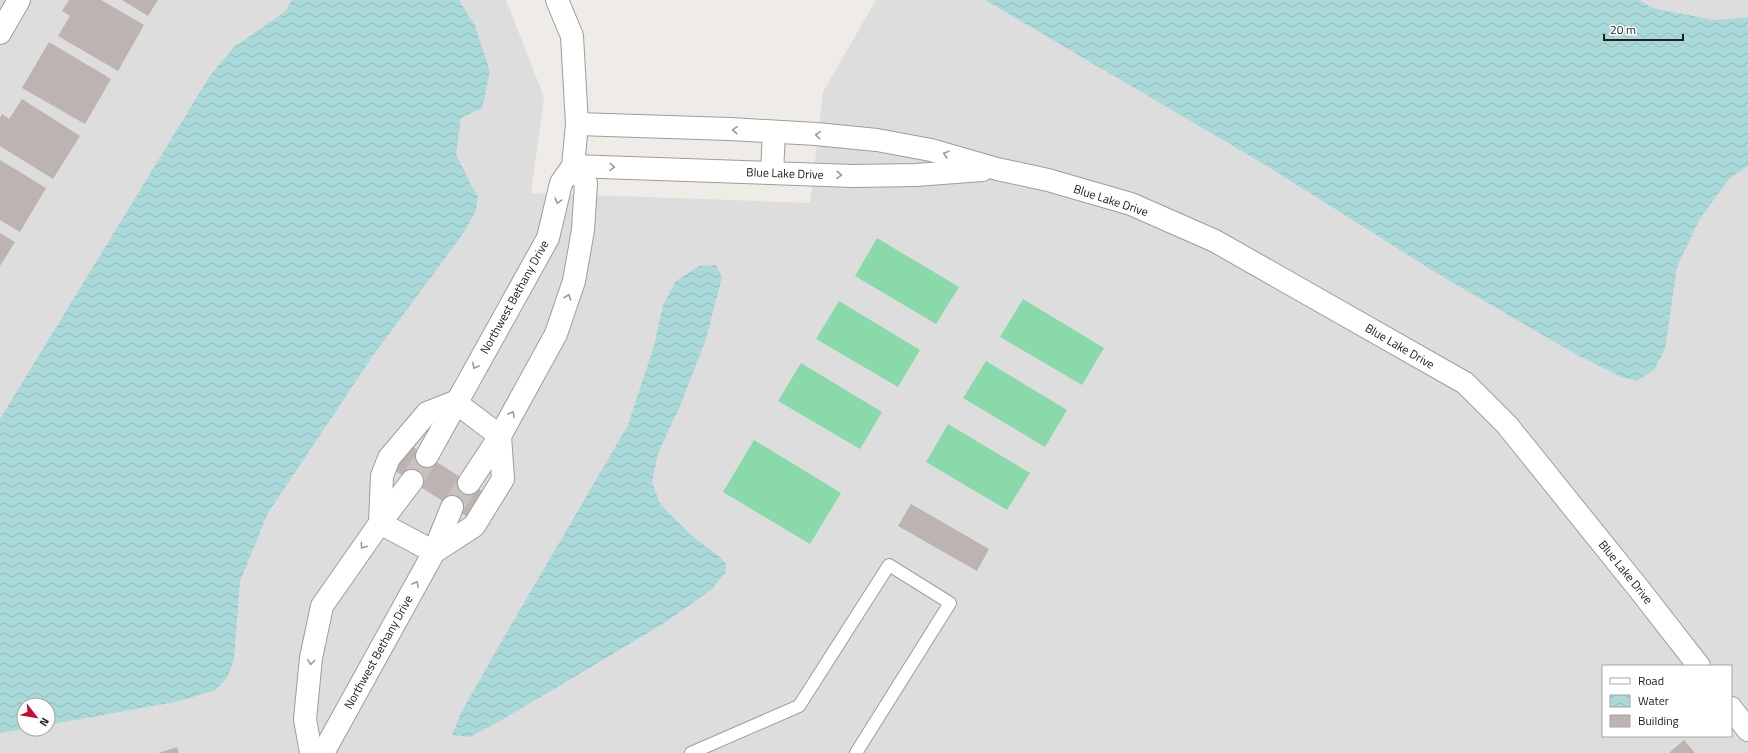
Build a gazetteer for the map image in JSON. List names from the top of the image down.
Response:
{
  "streets": {
    "street": ["Blue Lake Drive", "Northwest Bethany Drive"]
  },
  "crossings": [
    ["Blue Lake Drive", "Northwest Bethany Drive"]
  ],
  "legend": ["Road", "Water", "Building"],
  "scale_bar": "20 m",
  "north": "bottom right"
}
